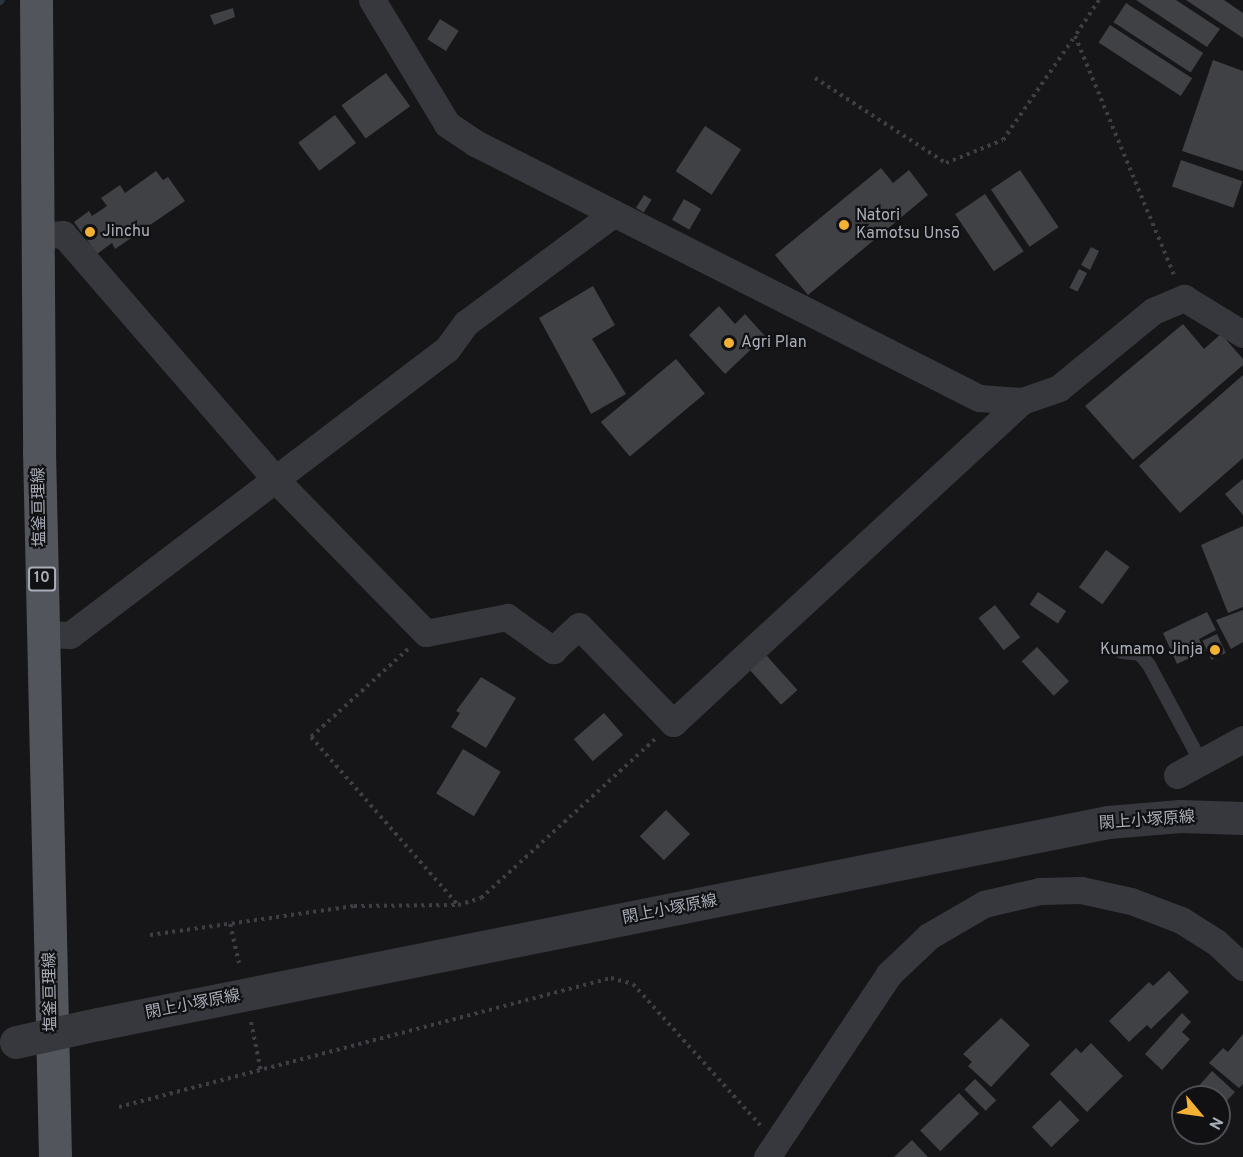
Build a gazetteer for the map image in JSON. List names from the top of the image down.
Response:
{
  "streets": {
    "main road": ["塩釜亘理線", "10"],
    "street": ["閖上小塚原線"]
  },
  "places": [
    "Natori Kamotsu Unsō",
    "Jinchu",
    "Agri Plan",
    "Kumamo Jinja"
  ],
  "north": "bottom right"
}
